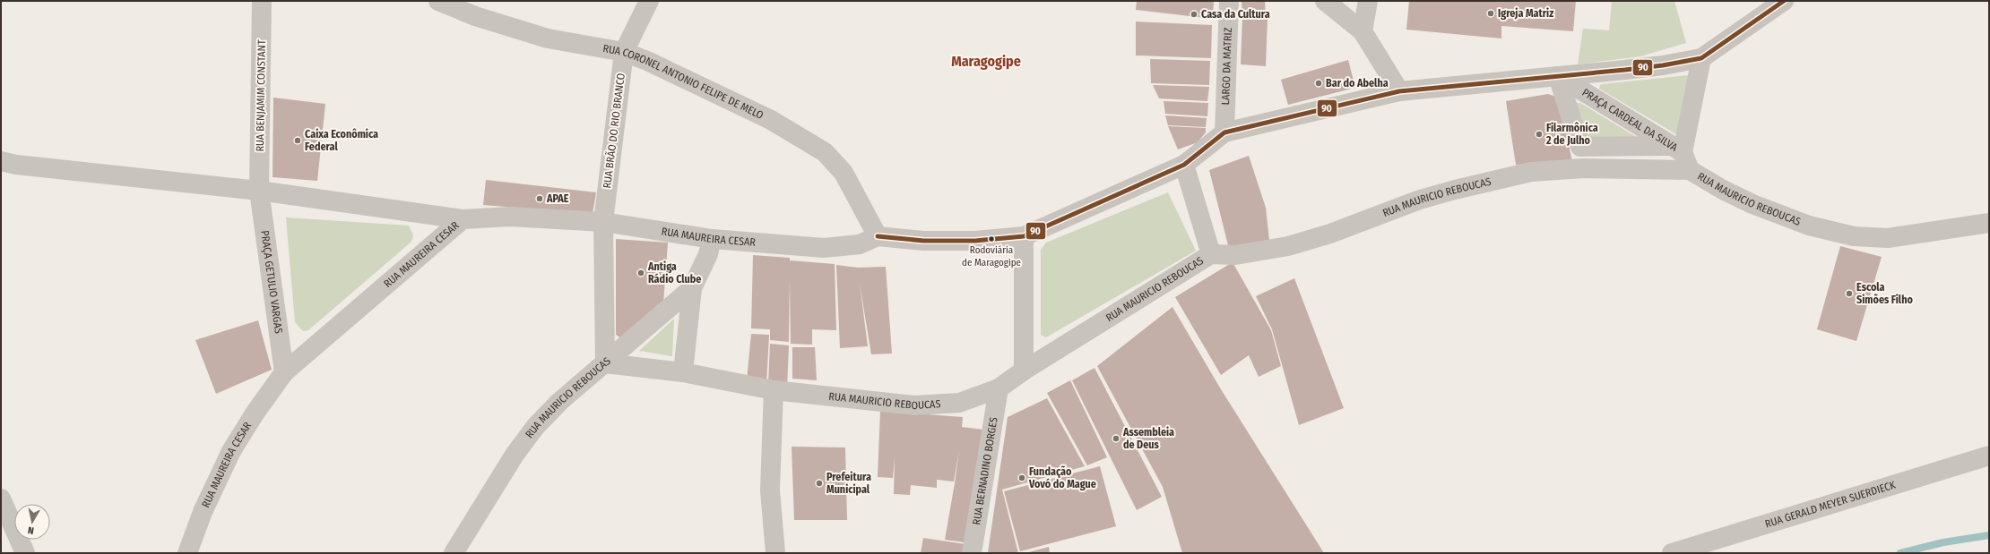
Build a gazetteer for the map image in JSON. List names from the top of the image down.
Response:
{
  "streets": {
    "street": [
      "LARGO DA MATRIZ",
      "RUA CORONEL ANTONIO FELIPE DE MELO",
      "RUA BENJAMIM CONSTANT",
      "PRAÇA CARDEAL DA SILVA",
      "RUA BRÃO DO RIO BRANCO",
      "RUA MAURICIO REBOUCAS",
      "RUA MAUREIRA CESAR",
      "PRAÇA GETULIO VARGAS",
      "RUA BERNADINO BORGES",
      "RUA GERALD MEYER SUERDIECK"
    ]
  },
  "crossings": [
    ["RUA CORONEL ANTONIO FELIPE DE MELO", "RUA BRÃO DO RIO BRANCO"],
    ["RUA CORONEL ANTONIO FELIPE DE MELO", "RUA MAUREIRA CESAR"],
    ["RUA BENJAMIM CONSTANT", "PRAÇA GETULIO VARGAS"],
    ["PRAÇA CARDEAL DA SILVA", "RUA MAURICIO REBOUCAS"],
    ["RUA BRÃO DO RIO BRANCO", "RUA MAURICIO REBOUCAS"],
    ["RUA BRÃO DO RIO BRANCO", "RUA MAUREIRA CESAR"],
    ["RUA MAURICIO REBOUCAS", "RUA BERNADINO BORGES"],
    ["RUA MAUREIRA CESAR", "PRAÇA GETULIO VARGAS"]
  ],
  "districts": ["Maragogipe"],
  "places": [
    "Igreja Matriz",
    "Casa da Cultura",
    "Bar do Abelha",
    "Filarmônica 2 de Julho",
    "Caixa Econômica Federal",
    "APAE",
    "Rodoviária de Maragogipe",
    "Antiga Rádio Clube",
    "Escola Simões Filho",
    "Assembleia de Deus",
    "Fundação Vovó do Mague",
    "Prefeitura Municipal"
  ],
  "lines": ["transit line 90"],
  "north": "bottom"
}
